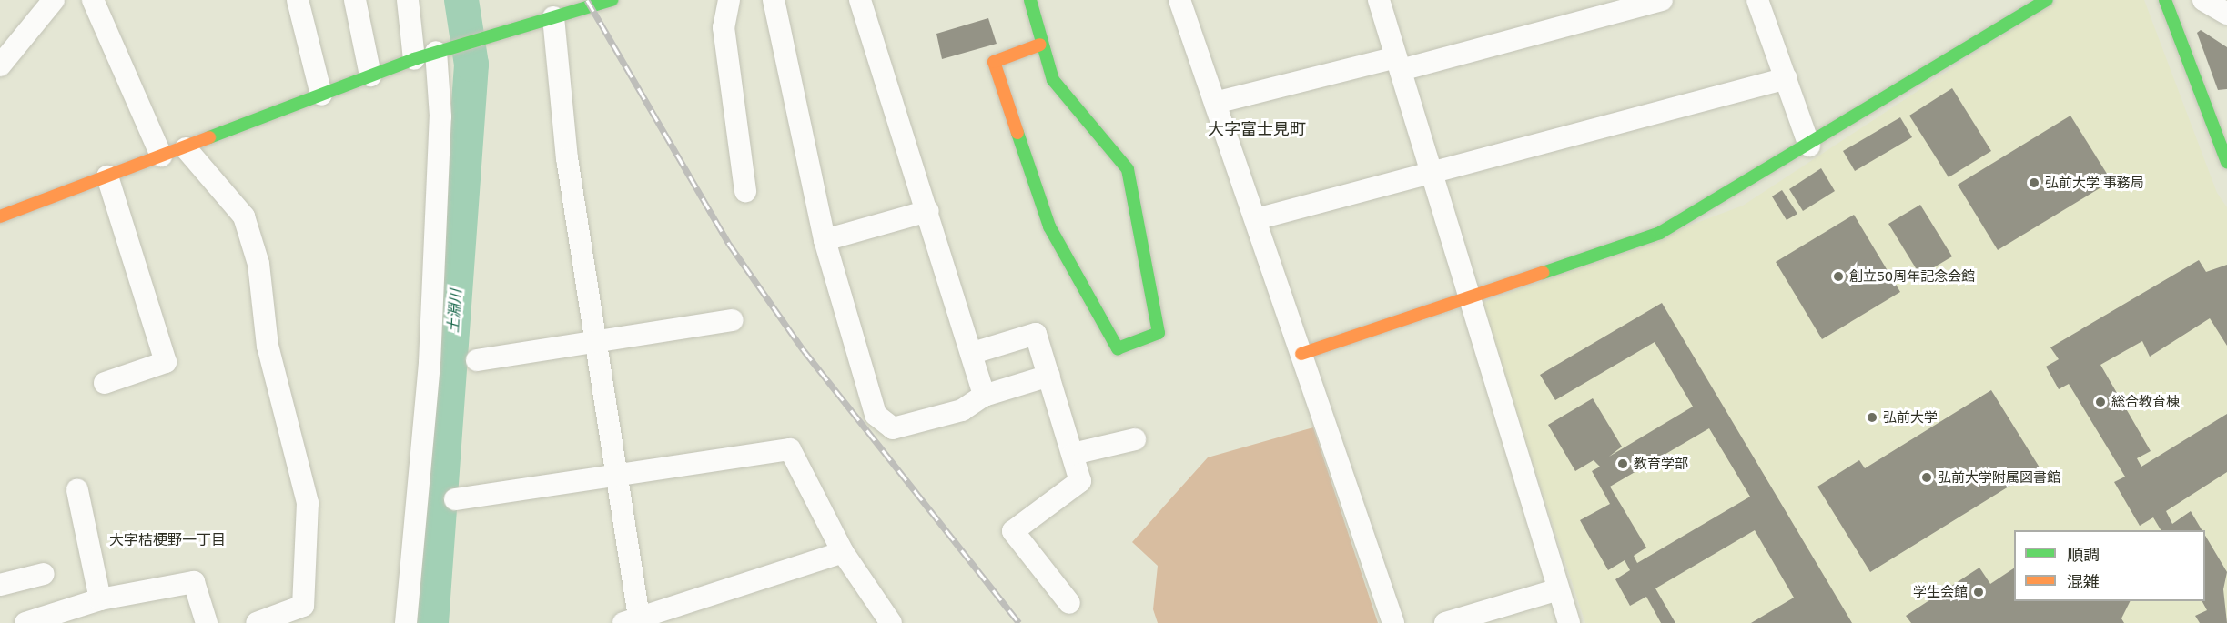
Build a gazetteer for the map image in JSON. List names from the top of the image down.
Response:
{
  "districts": ["大字富士見町", "大字桔梗野一丁目"],
  "water": ["土淵川"],
  "places": [
    "弘前大学 事務局",
    "創立50周年記念会館",
    "総合教育棟",
    "弘前大学",
    "教育学部",
    "弘前大学附属図書館",
    "学生会館"
  ],
  "legend": ["順調", "混雑"]
}
